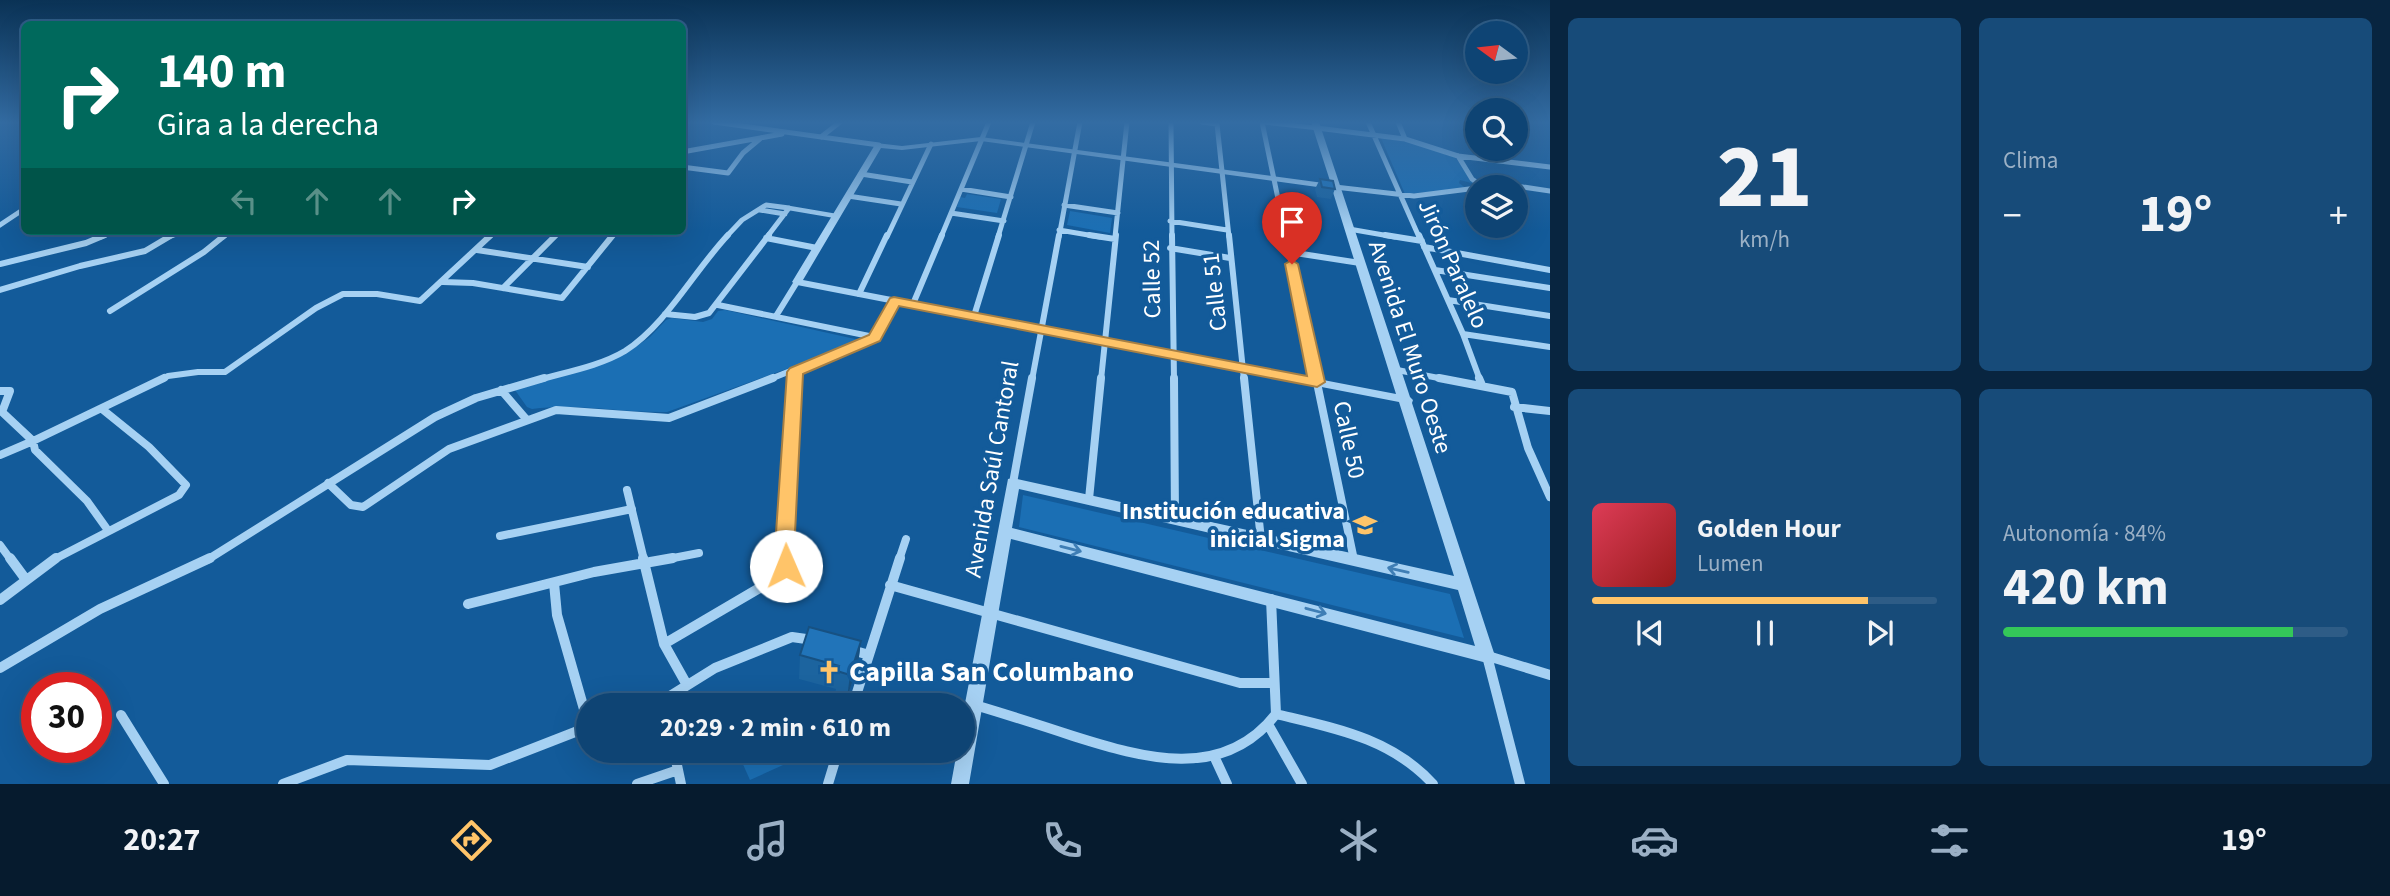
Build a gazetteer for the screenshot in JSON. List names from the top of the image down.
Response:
{
  "streets": {
    "street": [
      "Jirón Paralelo",
      "Calle 52",
      "Calle 51",
      "Avenida El Muro Oeste",
      "Calle 50",
      "Avenida Saúl Cantoral"
    ]
  },
  "places": {
    "school or university": ["Institución educativa inicial Sigma"],
    "church": ["Capilla San Columbano"]
  },
  "north": "left",
  "page": {
    "tile": [
      ["21", "km/h"],
      "Clima",
      ["Autonomía · 84%", "420 km"]
    ],
    "turn": ["140 m", "Gira a la derecha"],
    "heat": ["−", "19°", "+"],
    "song": ["Golden Hour", "Lumen"],
    "limit": "30",
    "trip": "20:29 · 2 min · 610 m",
    "tabs": ["20:27", "19°"]
  }
}
